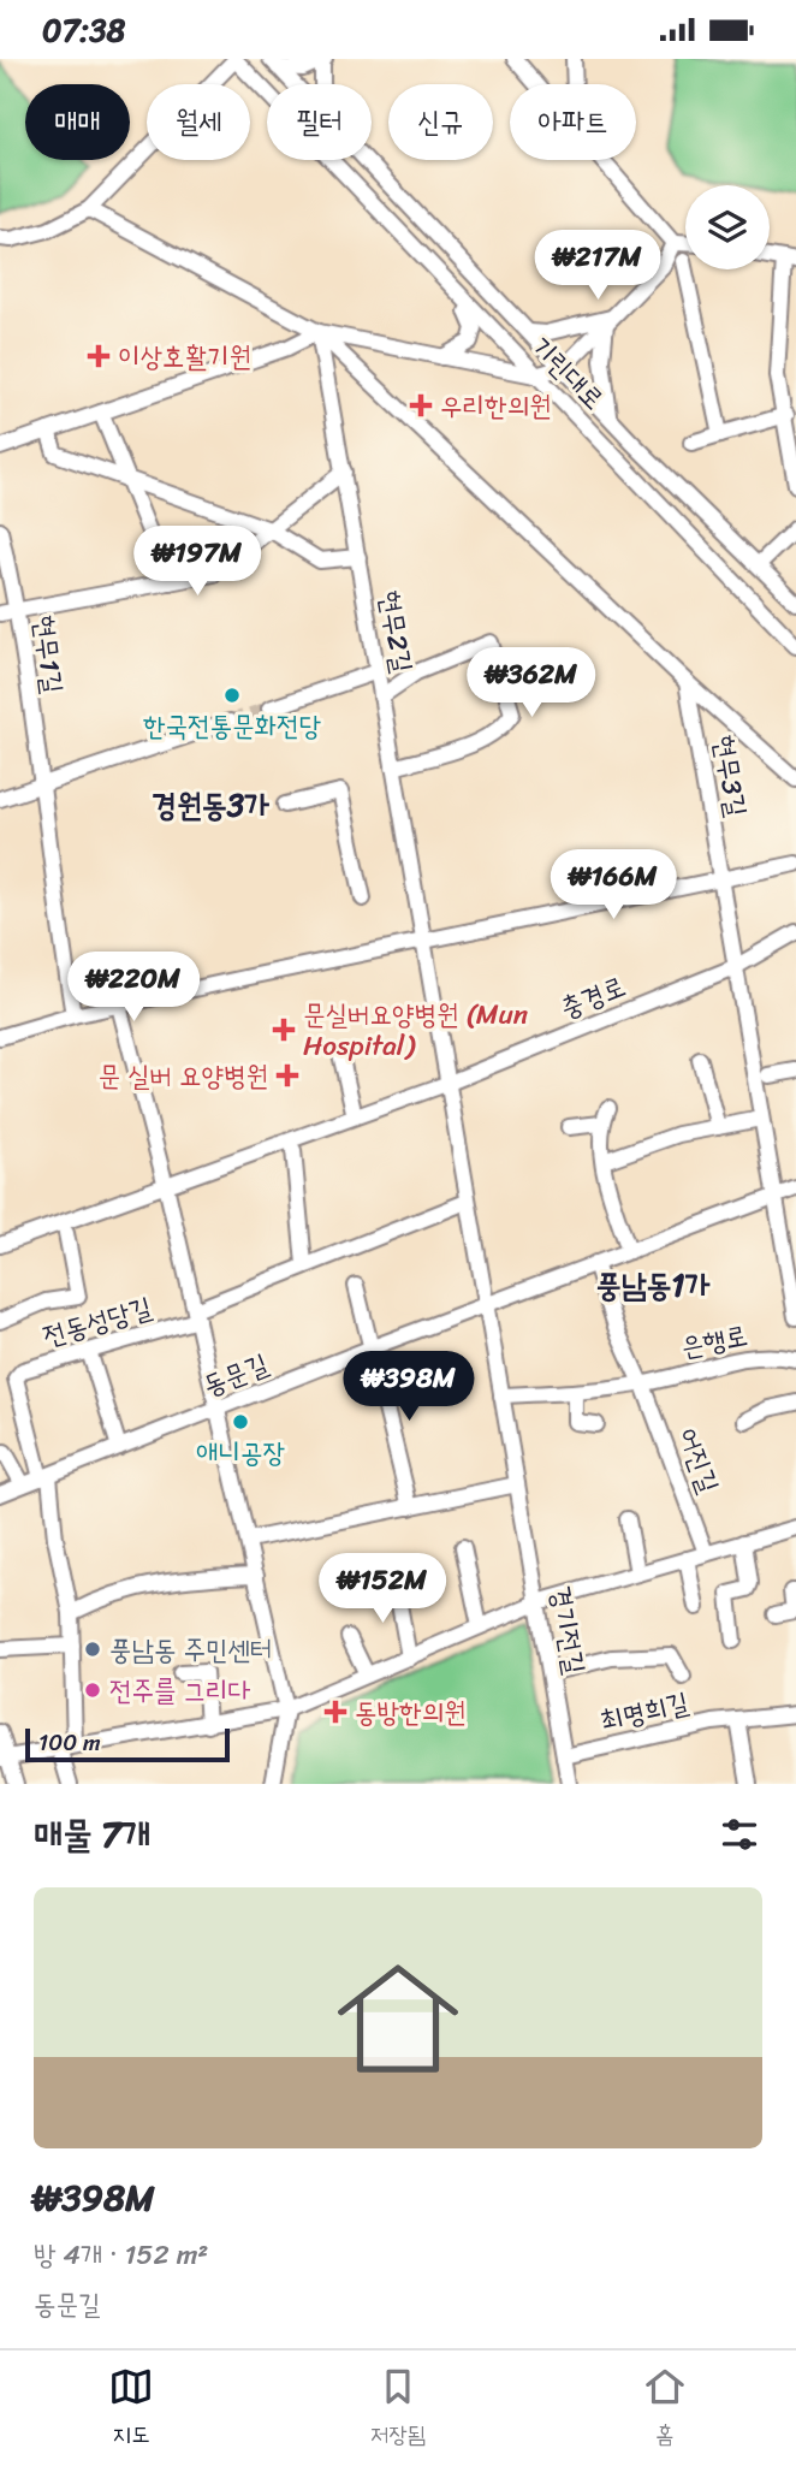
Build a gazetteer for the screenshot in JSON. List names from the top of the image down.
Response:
{
  "streets": {
    "street": [
      "기린대로",
      "현무2길",
      "현무1길",
      "현무3길",
      "충경로",
      "전동성당길",
      "은행로",
      "동문길",
      "어진길",
      "경기전길",
      "최명희길"
    ]
  },
  "crossings": [
    ["현무2길", "충경로"],
    ["현무2길", "경기전길"],
    ["현무3길", "충경로"],
    ["충경로", "경기전길"],
    ["전동성당길", "동문길"],
    ["은행로", "어진길"],
    ["동문길", "경기전길"],
    ["경기전길", "최명희길"]
  ],
  "districts": ["경원동3가", "풍남동1가"],
  "places": {
    "health": [
      "이상호활기원",
      "우리한의원",
      "문실버요양병원 (Mun Hospital)",
      "문 실버 요양병원",
      "동방한의원"
    ],
    "other": [
      "한국전통문화전당",
      "애니공장",
      "풍남동 주민센터",
      "전주를 그리다"
    ]
  },
  "scale_bar": "100 m",
  "page": {
    "status": "07:38",
    "chip": [
      "매매",
      "월세",
      "필터",
      "신규",
      "아파트"
    ],
    "price": [
      "₩217M",
      "₩197M",
      "₩362M",
      "₩166M",
      "₩220M",
      "₩398M",
      "₩152M"
    ],
    "scale": "100 m",
    "heading": "매물 7개",
    "list": [
      {
        "name": "₩398M",
        "note": "방 4개 · 152 m² · 동문길"
      }
    ],
    "tabs": ["지도", "저장됨", "홈"]
  }
}
